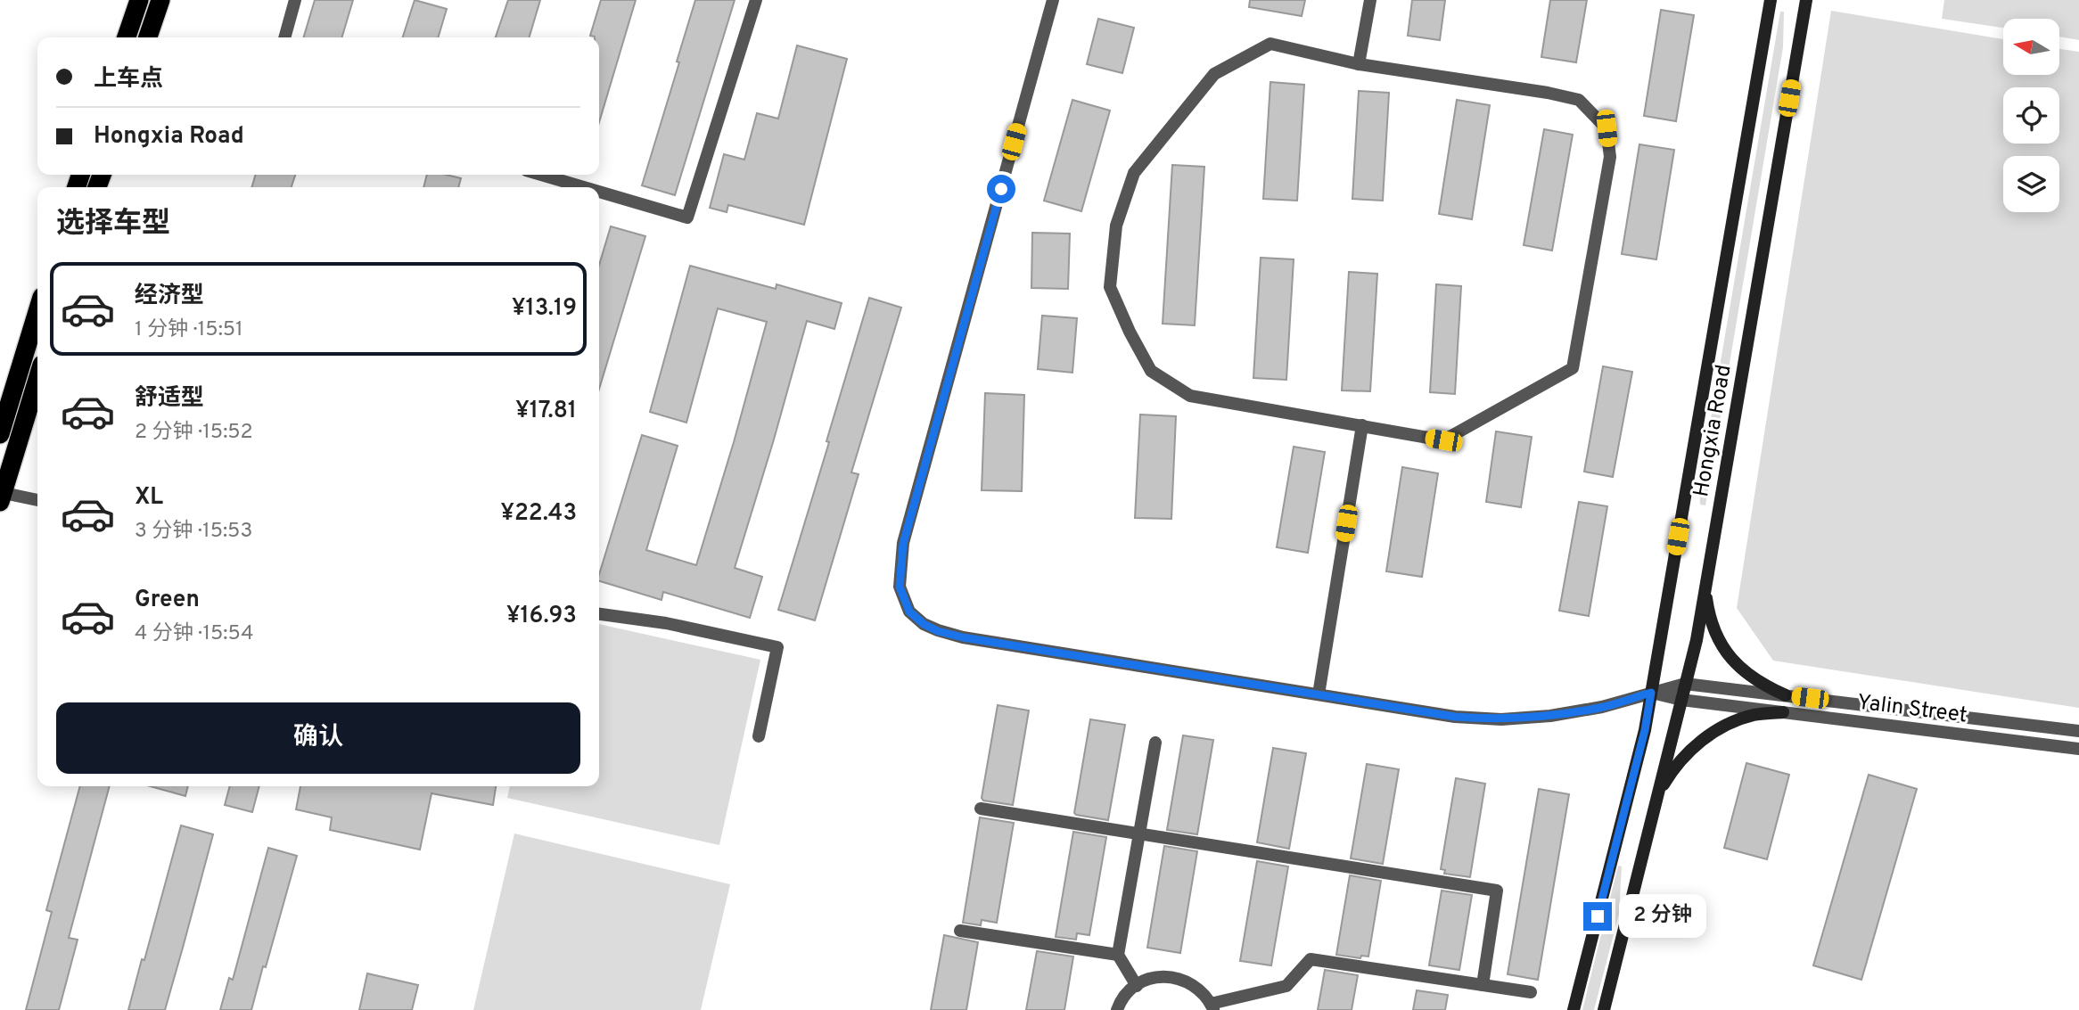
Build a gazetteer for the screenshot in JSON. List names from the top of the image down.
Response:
{
  "streets": {
    "street": ["Hongxia Road", "Yalin Street"]
  },
  "crossings": [
    ["Hongxia Road", "Yalin Street"]
  ],
  "north": "left",
  "page": {
    "banner": ["上车点", "Hongxia Road"],
    "heading": "选择车型",
    "list": [
      {
        "name": "经济型",
        "note": "1 分钟 · 15:51",
        "value": "¥13.19"
      },
      {
        "name": "舒适型",
        "note": "2 分钟 · 15:52",
        "value": "¥17.81"
      },
      {
        "name": "XL",
        "note": "3 分钟 · 15:53",
        "value": "¥22.43"
      },
      {
        "name": "Green",
        "note": "4 分钟 · 15:54",
        "value": "¥16.93"
      }
    ],
    "buttons": "确认",
    "bubble": "2 分钟"
  }
}
